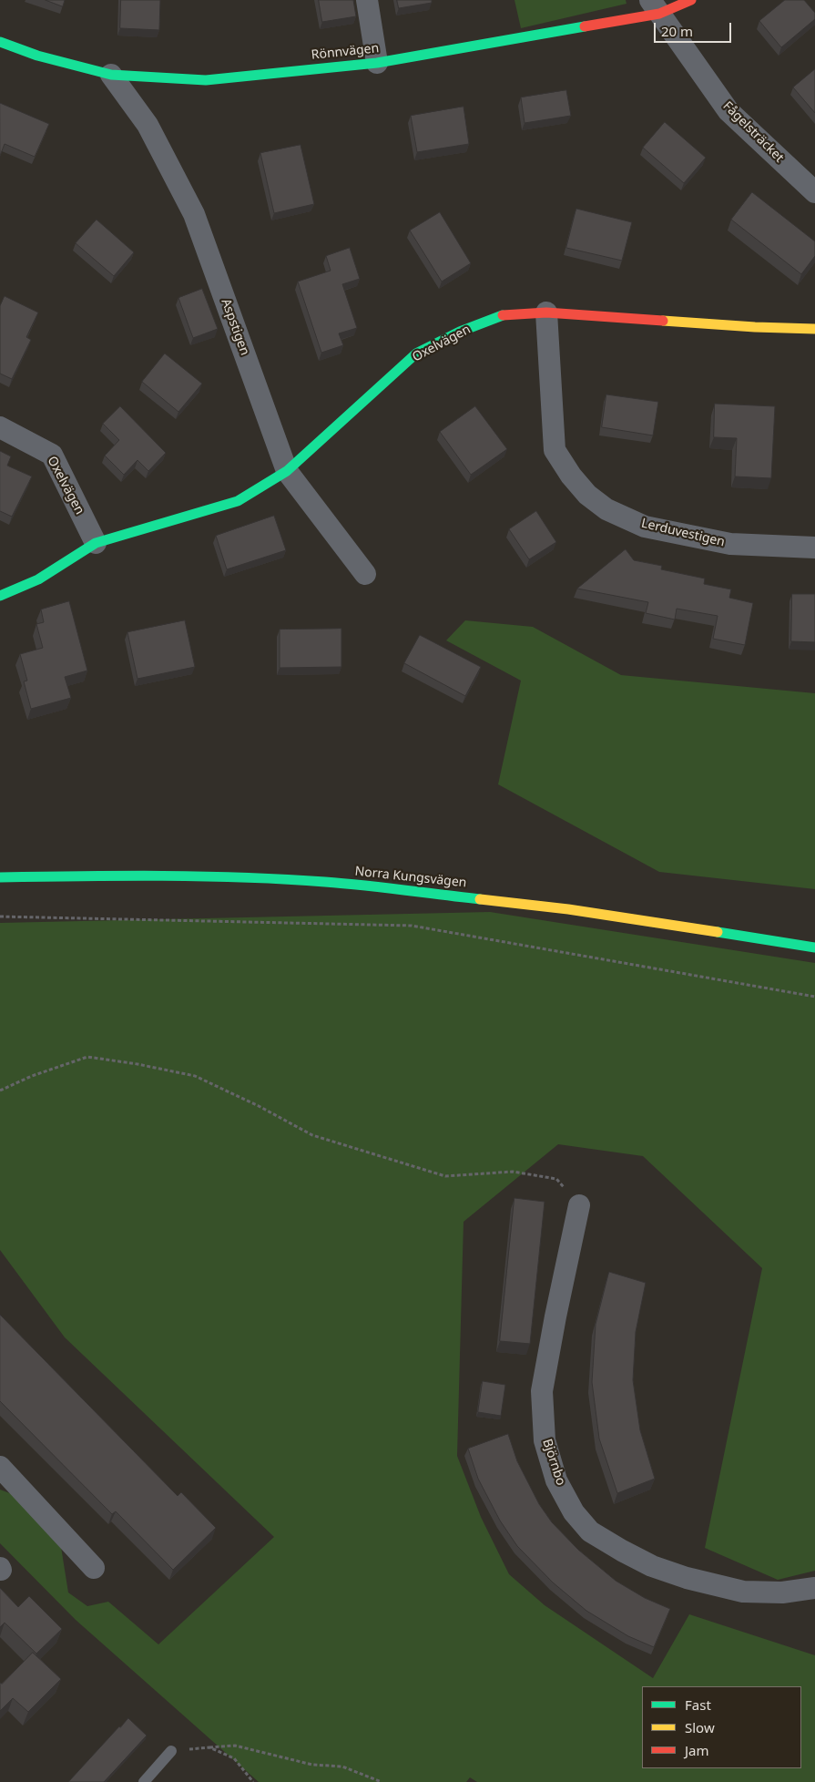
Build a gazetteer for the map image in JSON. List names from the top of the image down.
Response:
{
  "streets": {
    "street": [
      "Rönnvägen",
      "Fågelsträcket",
      "Aspstigen",
      "Oxelvägen",
      "Lerduvestigen",
      "Norra Kungsvägen",
      "Björnbo"
    ]
  },
  "crossings": [
    ["Rönnvägen", "Fågelsträcket"],
    ["Rönnvägen", "Aspstigen"],
    ["Aspstigen", "Oxelvägen"],
    ["Oxelvägen", "Lerduvestigen"]
  ],
  "legend": ["Fast", "Slow", "Jam"],
  "scale_bar": "20 m"
}
